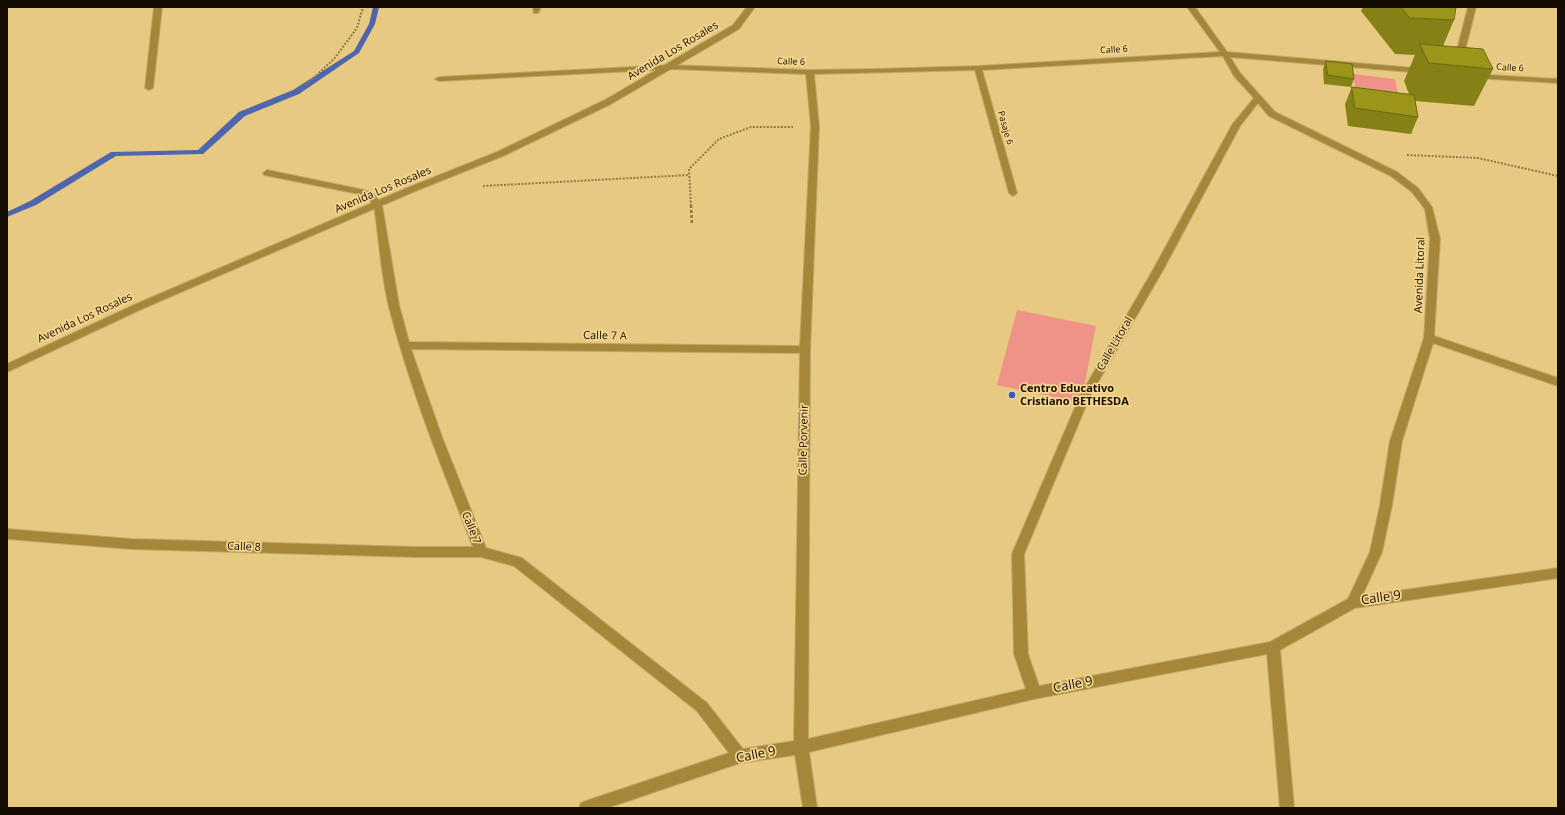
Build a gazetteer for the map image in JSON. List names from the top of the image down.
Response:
{
  "streets": {
    "street": [
      "Calle 6",
      "Avenida Los Rosales",
      "Pasaje 6",
      "Avenida Litoral",
      "Calle 7 A",
      "Calle Litoral",
      "Calle Porvenir",
      "Calle 7",
      "Calle 8",
      "Calle 9"
    ]
  },
  "crossings": [
    ["Calle 6", "Avenida Los Rosales"],
    ["Calle 6", "Pasaje 6"],
    ["Calle 6", "Avenida Litoral"],
    ["Calle 6", "Calle Porvenir"],
    ["Avenida Los Rosales", "Calle 7"],
    ["Avenida Litoral", "Calle Litoral"],
    ["Avenida Litoral", "Calle 9"],
    ["Calle 7 A", "Calle Porvenir"],
    ["Calle 7 A", "Calle 7"],
    ["Calle Litoral", "Calle 9"],
    ["Calle Porvenir", "Calle 9"],
    ["Calle 7", "Calle 8"],
    ["Calle 7", "Calle 9"]
  ],
  "places": ["Centro Educativo Cristiano BETHESDA"]
}
